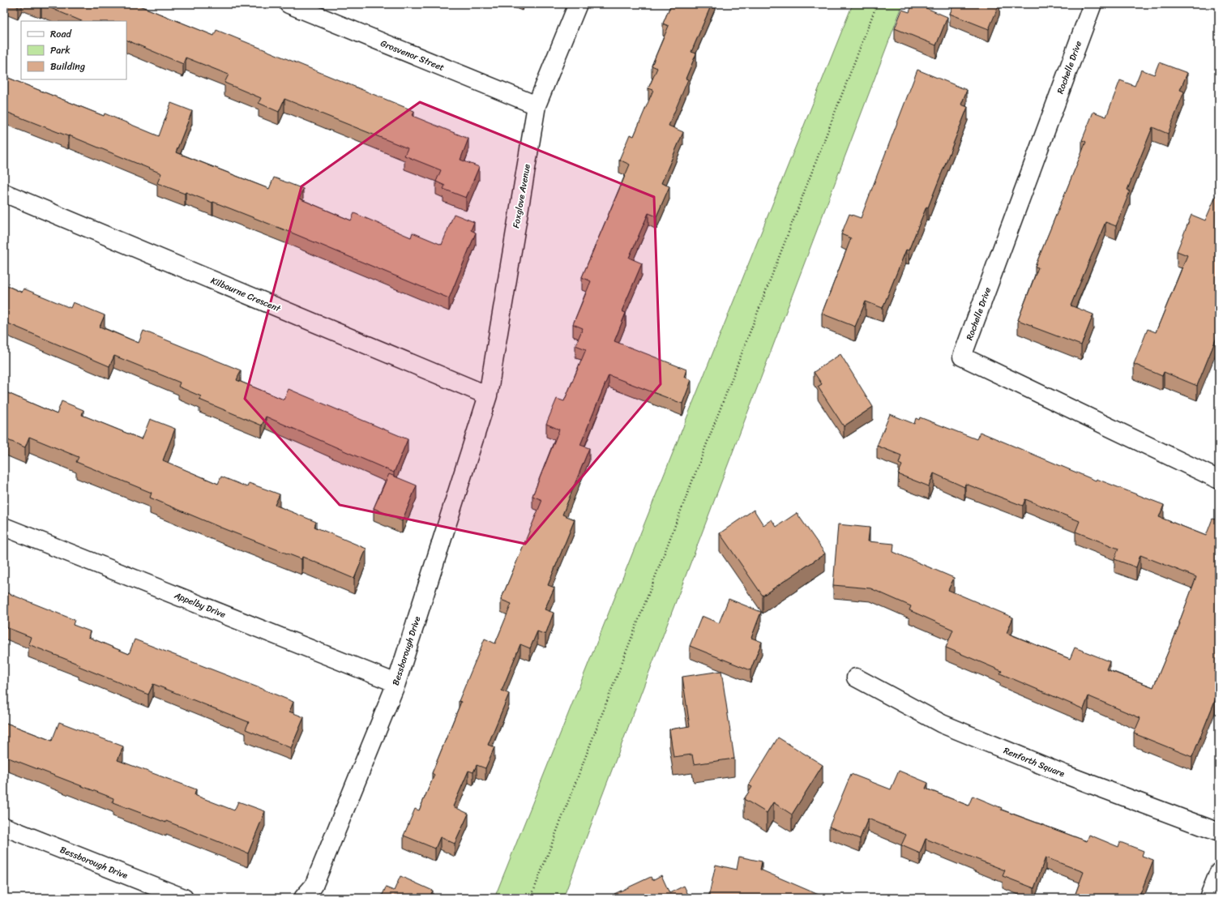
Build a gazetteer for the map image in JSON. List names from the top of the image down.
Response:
{
  "streets": {
    "street": [
      "Grosvenor Street",
      "Rochelle Drive",
      "Foxglove Avenue",
      "Kilbourne Crescent",
      "Appelby Drive",
      "Bessborough Drive",
      "Renforth Square"
    ]
  },
  "crossings": [
    ["Grosvenor Street", "Foxglove Avenue"],
    ["Foxglove Avenue", "Kilbourne Crescent"],
    ["Foxglove Avenue", "Bessborough Drive"],
    ["Kilbourne Crescent", "Bessborough Drive"],
    ["Appelby Drive", "Bessborough Drive"]
  ],
  "legend": ["Road", "Park", "Building"]
}
